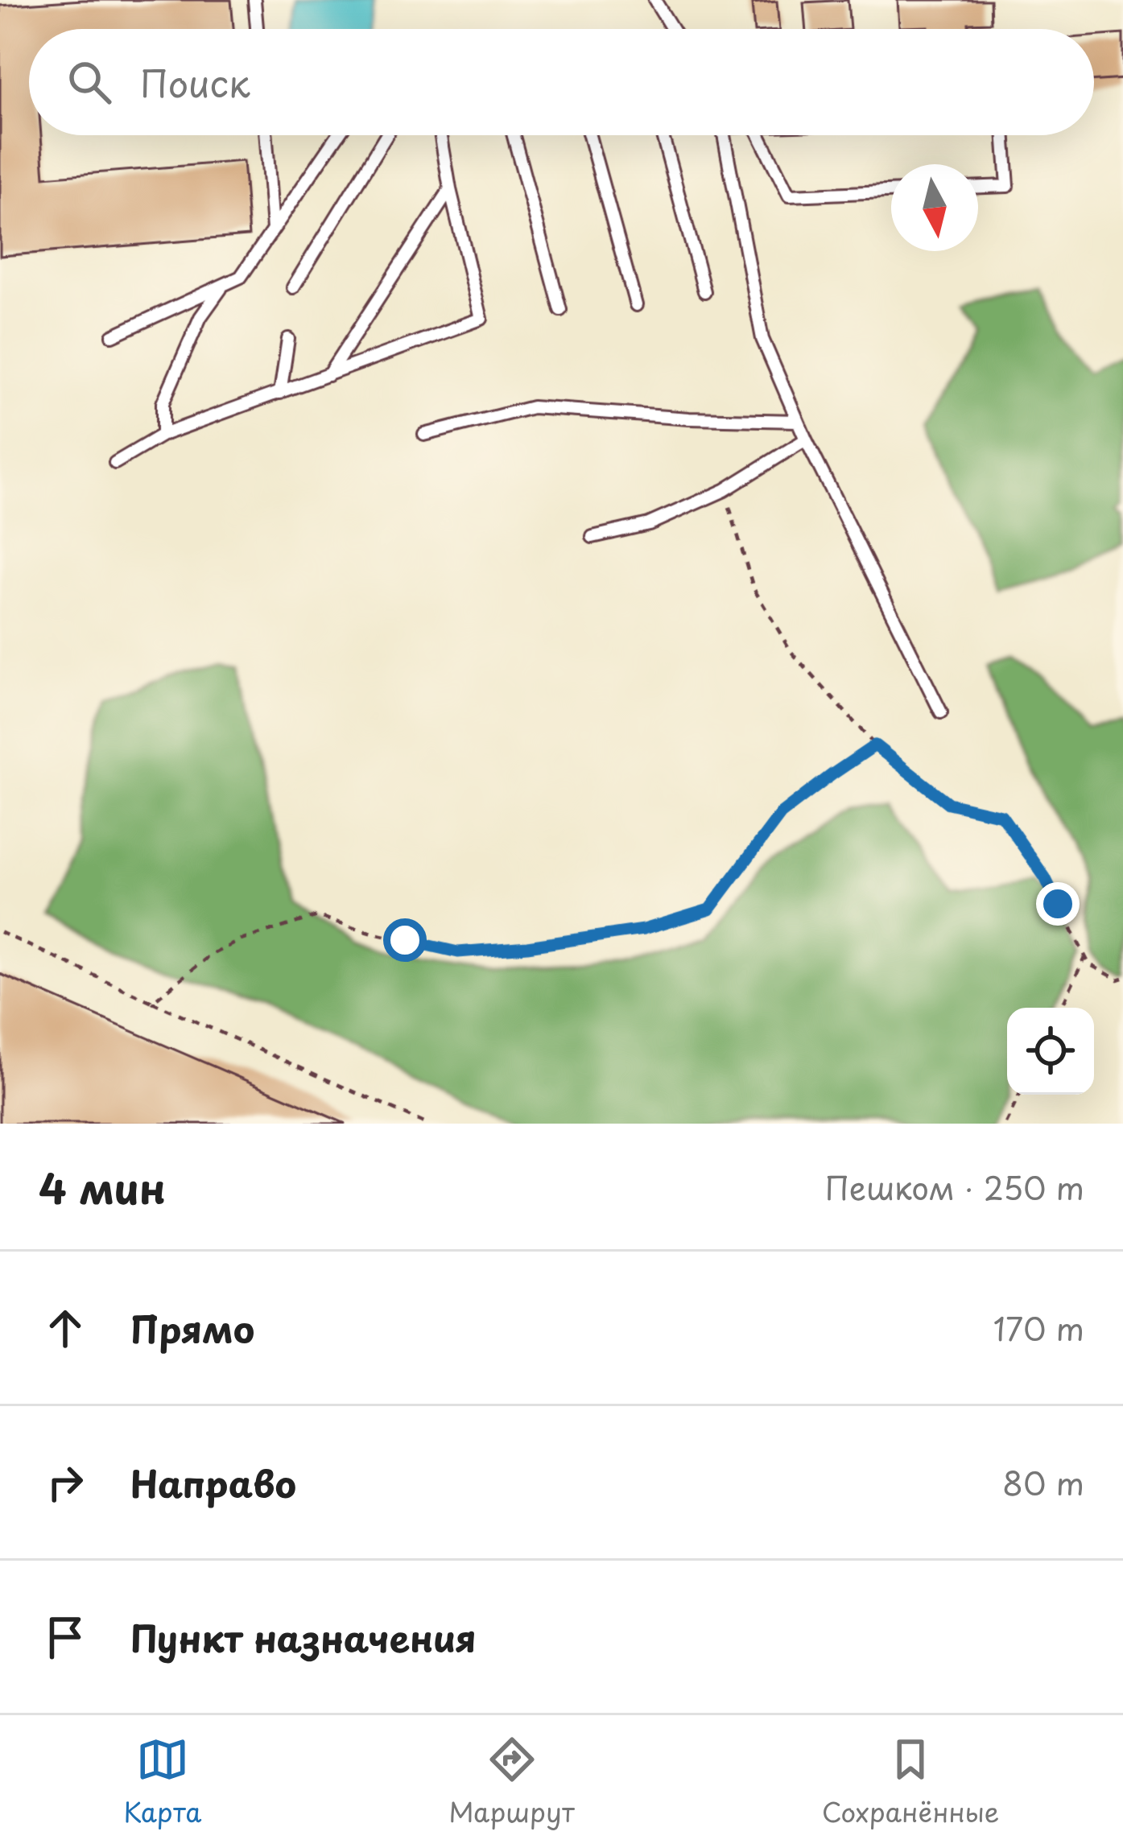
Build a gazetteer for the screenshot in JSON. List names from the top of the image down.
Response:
{
  "north": "bottom",
  "page": {
    "search": "Поиск",
    "heading": ["4 мин", "Пешком · 250 m"],
    "list": [
      ["Прямо", "170 m"],
      ["Направо", "80 m"],
      "Пункт назначения"
    ],
    "nav": ["Карта", "Маршрут", "Сохранённые"]
  }
}
